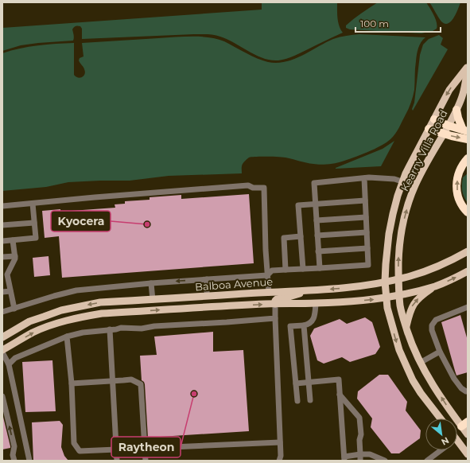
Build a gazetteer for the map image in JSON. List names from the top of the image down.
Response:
{
  "streets": {
    "main road": ["Kearny Villa Road", "Balboa Avenue"]
  },
  "crossings": [
    ["Kearny Villa Road", "Balboa Avenue"]
  ],
  "places": ["Kyocera", "Raytheon"],
  "scale_bar": "100 m",
  "north": "bottom right"
}
